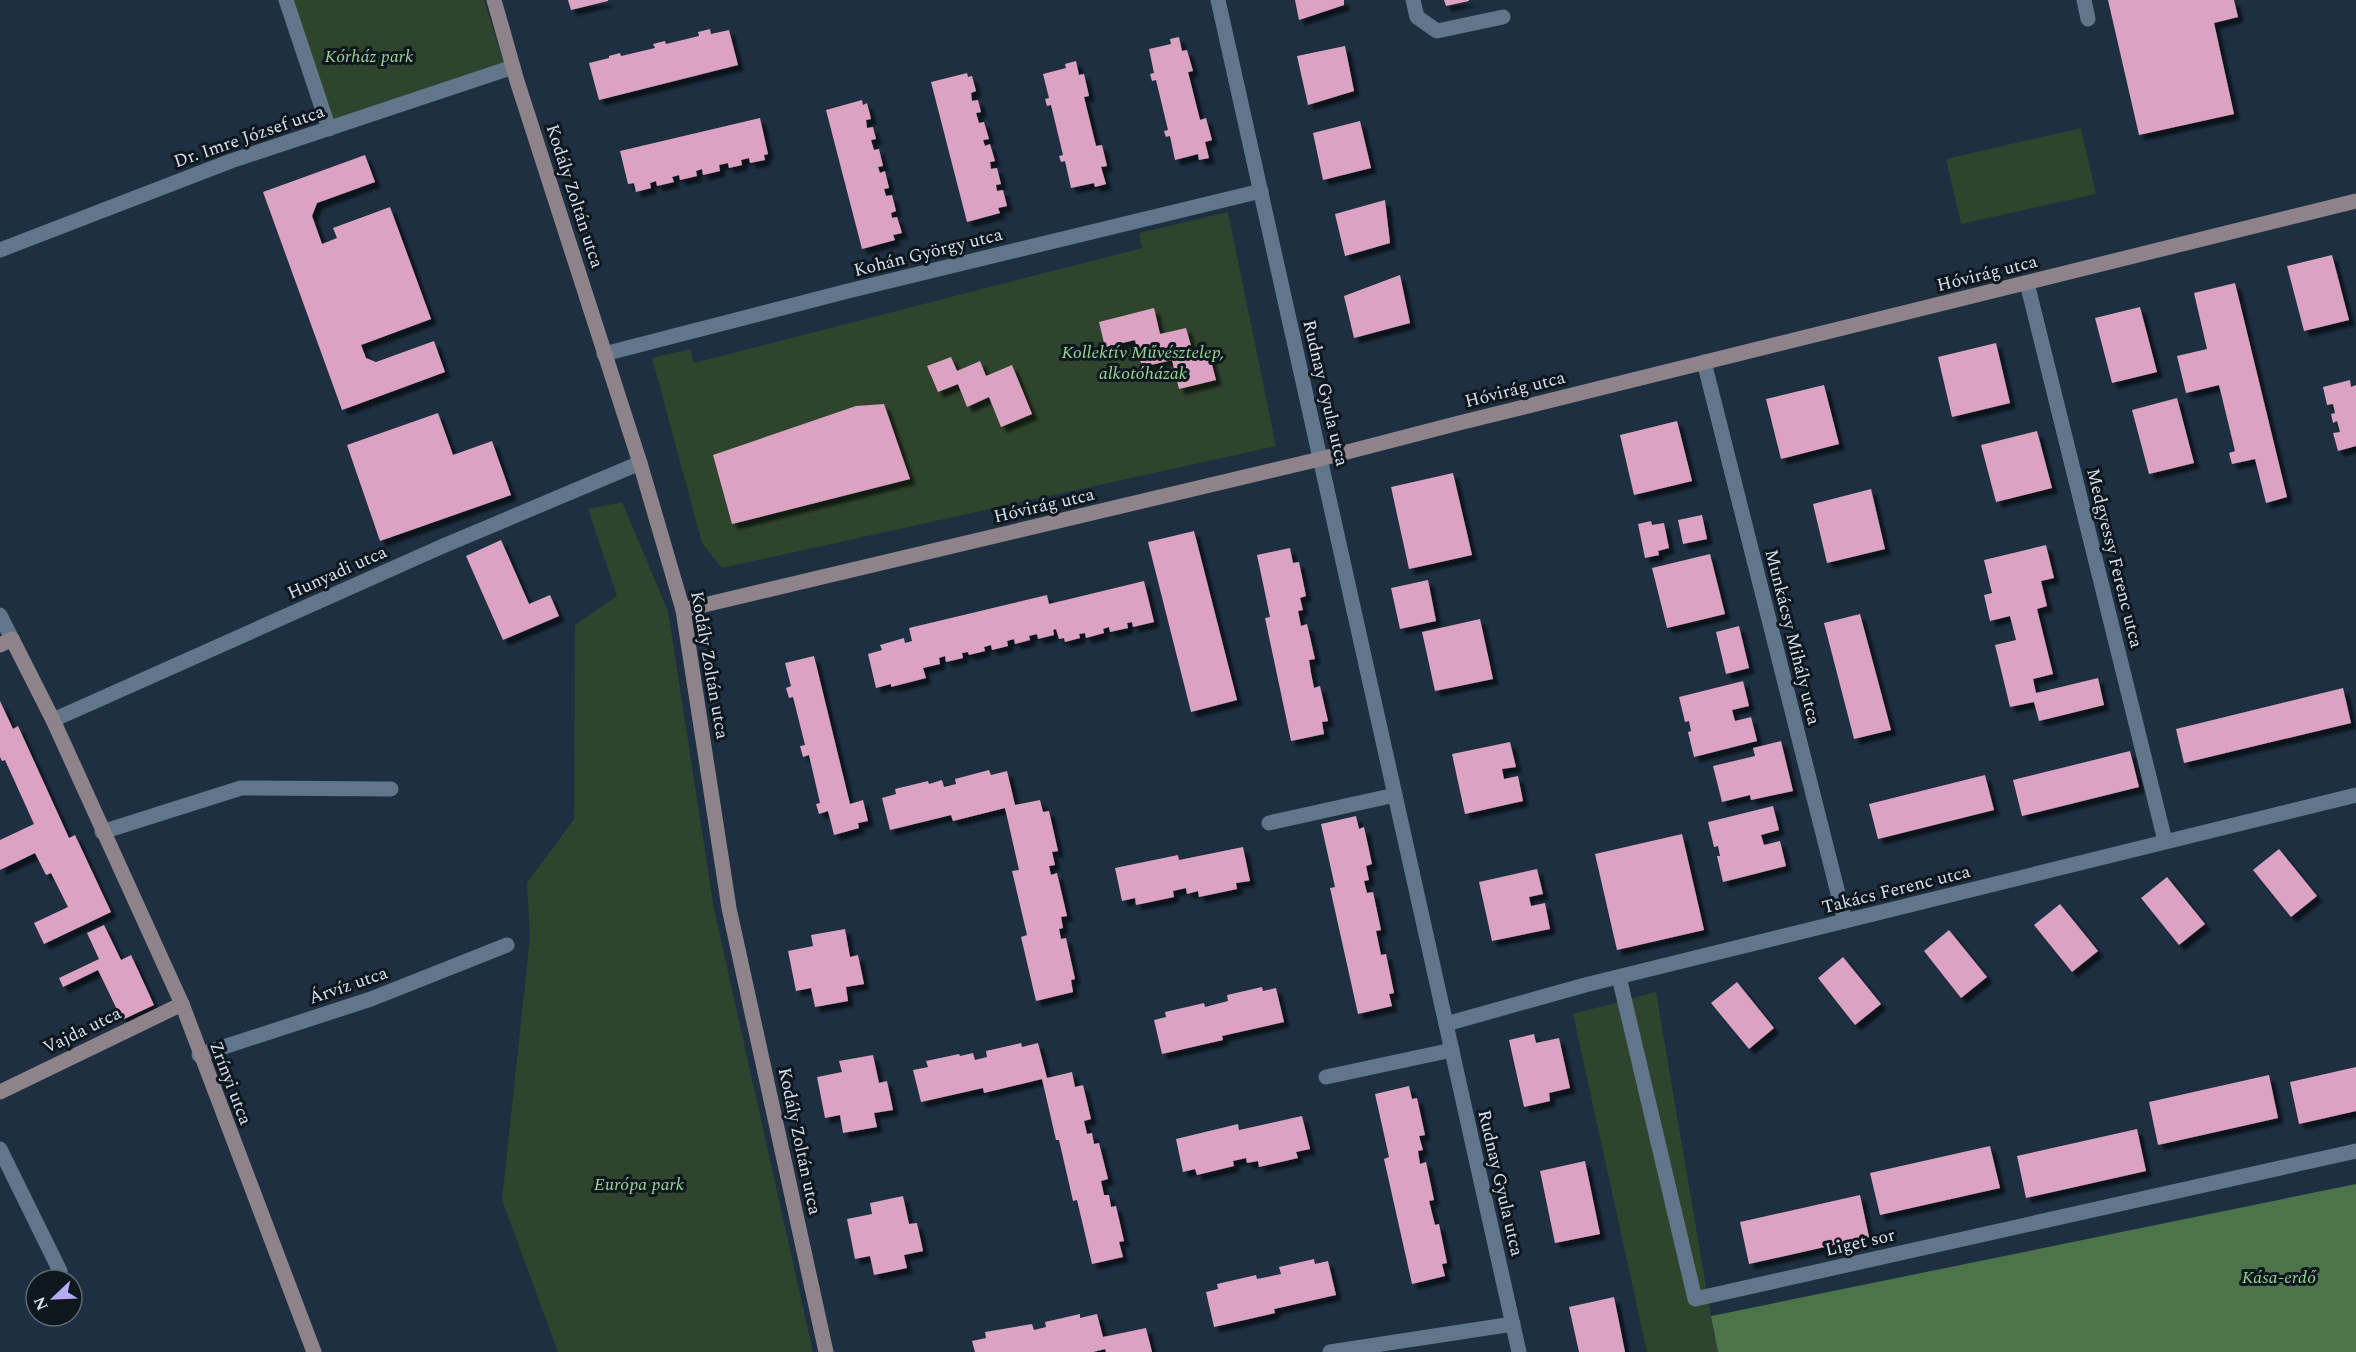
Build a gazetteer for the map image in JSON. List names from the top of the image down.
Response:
{
  "streets": {
    "street": [
      "Dr. Imre József utca",
      "Kodály Zoltán utca",
      "Kohán György utca",
      "Hóvirág utca",
      "Rudnay Gyula utca",
      "Medgyessy Ferenc utca",
      "Hunyadi utca",
      "Munkácsy Mihály utca",
      "Takács Ferenc utca",
      "Árvíz utca",
      "Vajda utca",
      "Zrínyi utca",
      "Liget sor"
    ]
  },
  "crossings": [
    ["Dr. Imre József utca", "Kodály Zoltán utca"],
    ["Kodály Zoltán utca", "Kohán György utca"],
    ["Kodály Zoltán utca", "Hóvirág utca"],
    ["Kodály Zoltán utca", "Hunyadi utca"],
    ["Kohán György utca", "Rudnay Gyula utca"],
    ["Hóvirág utca", "Rudnay Gyula utca"],
    ["Hóvirág utca", "Medgyessy Ferenc utca"],
    ["Hóvirág utca", "Munkácsy Mihály utca"],
    ["Rudnay Gyula utca", "Takács Ferenc utca"],
    ["Medgyessy Ferenc utca", "Takács Ferenc utca"],
    ["Hunyadi utca", "Zrínyi utca"],
    ["Munkácsy Mihály utca", "Takács Ferenc utca"],
    ["Takács Ferenc utca", "Liget sor"],
    ["Árvíz utca", "Zrínyi utca"],
    ["Vajda utca", "Zrínyi utca"]
  ],
  "parks": [
    "Kórház park",
    "Kollektív Művésztelep, alkotóházak",
    "Európa park",
    "Kása-erdő"
  ],
  "north": "bottom left"
}
